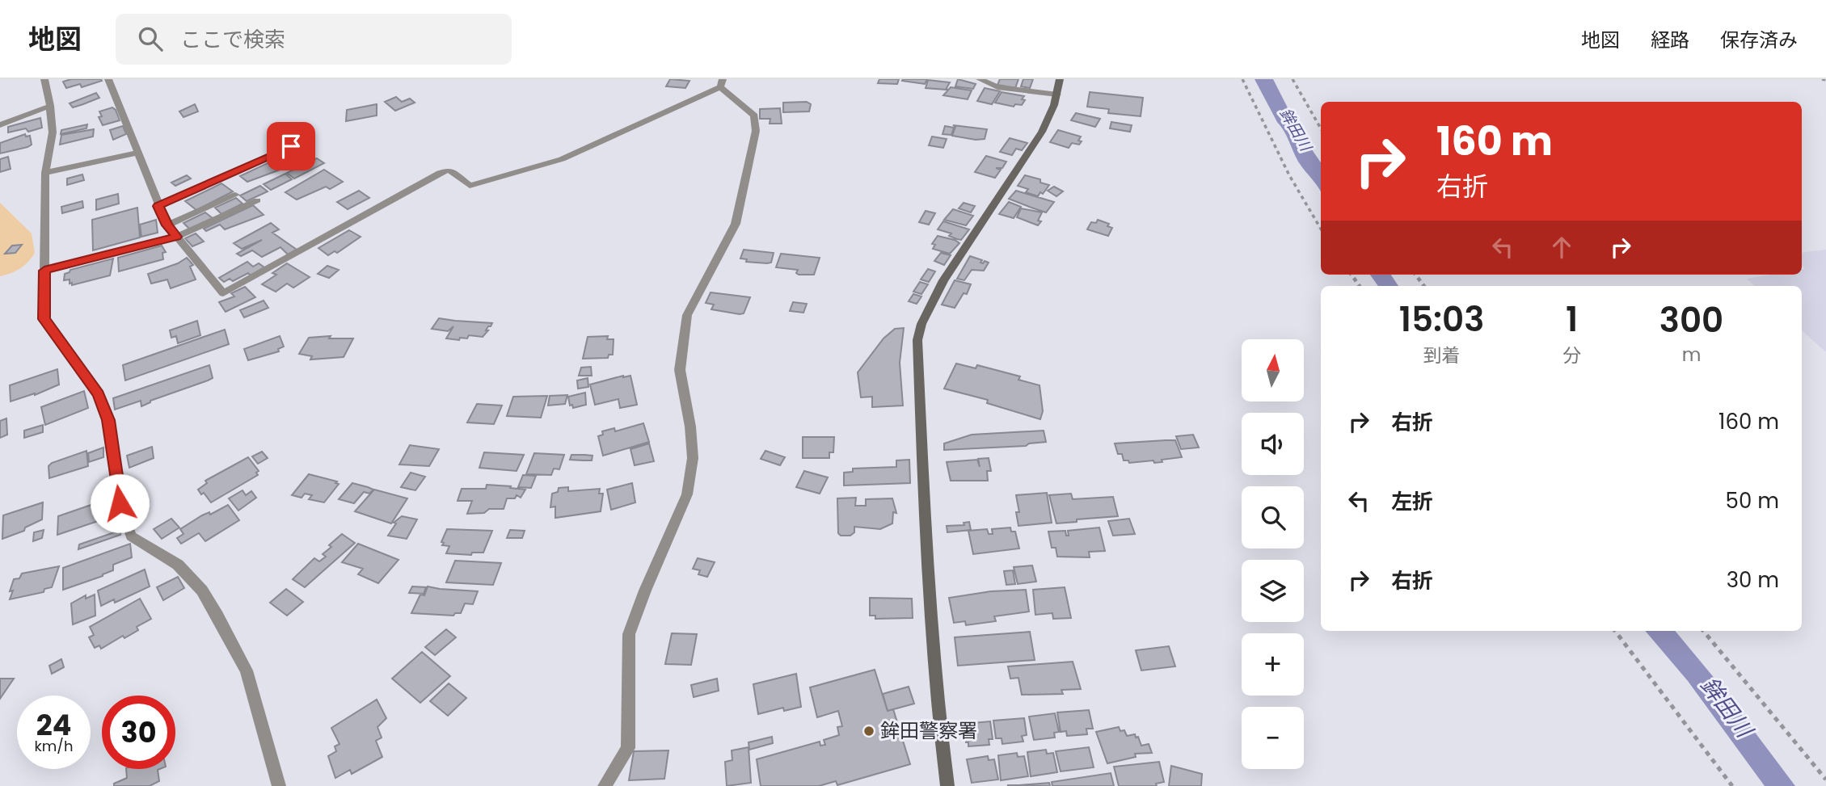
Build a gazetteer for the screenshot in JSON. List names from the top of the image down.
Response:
{
  "water": ["鉾田川"],
  "places": ["鉾田警察署"],
  "north": "top",
  "page": {
    "header": "地図",
    "search": "ここで検索",
    "nav": ["地図", "経路", "保存済み"],
    "turn": ["160 m", "右折"],
    "eta": [
      "15:03",
      "到着",
      "1",
      "分",
      "300",
      "m"
    ],
    "map_buttons": ["+", "−"],
    "list": [
      {
        "name": "右折",
        "value": "160 m"
      },
      {
        "name": "左折",
        "value": "50 m"
      },
      {
        "name": "右折",
        "value": "30 m"
      }
    ],
    "speed": "24 km/h",
    "limit": "30"
  }
}
